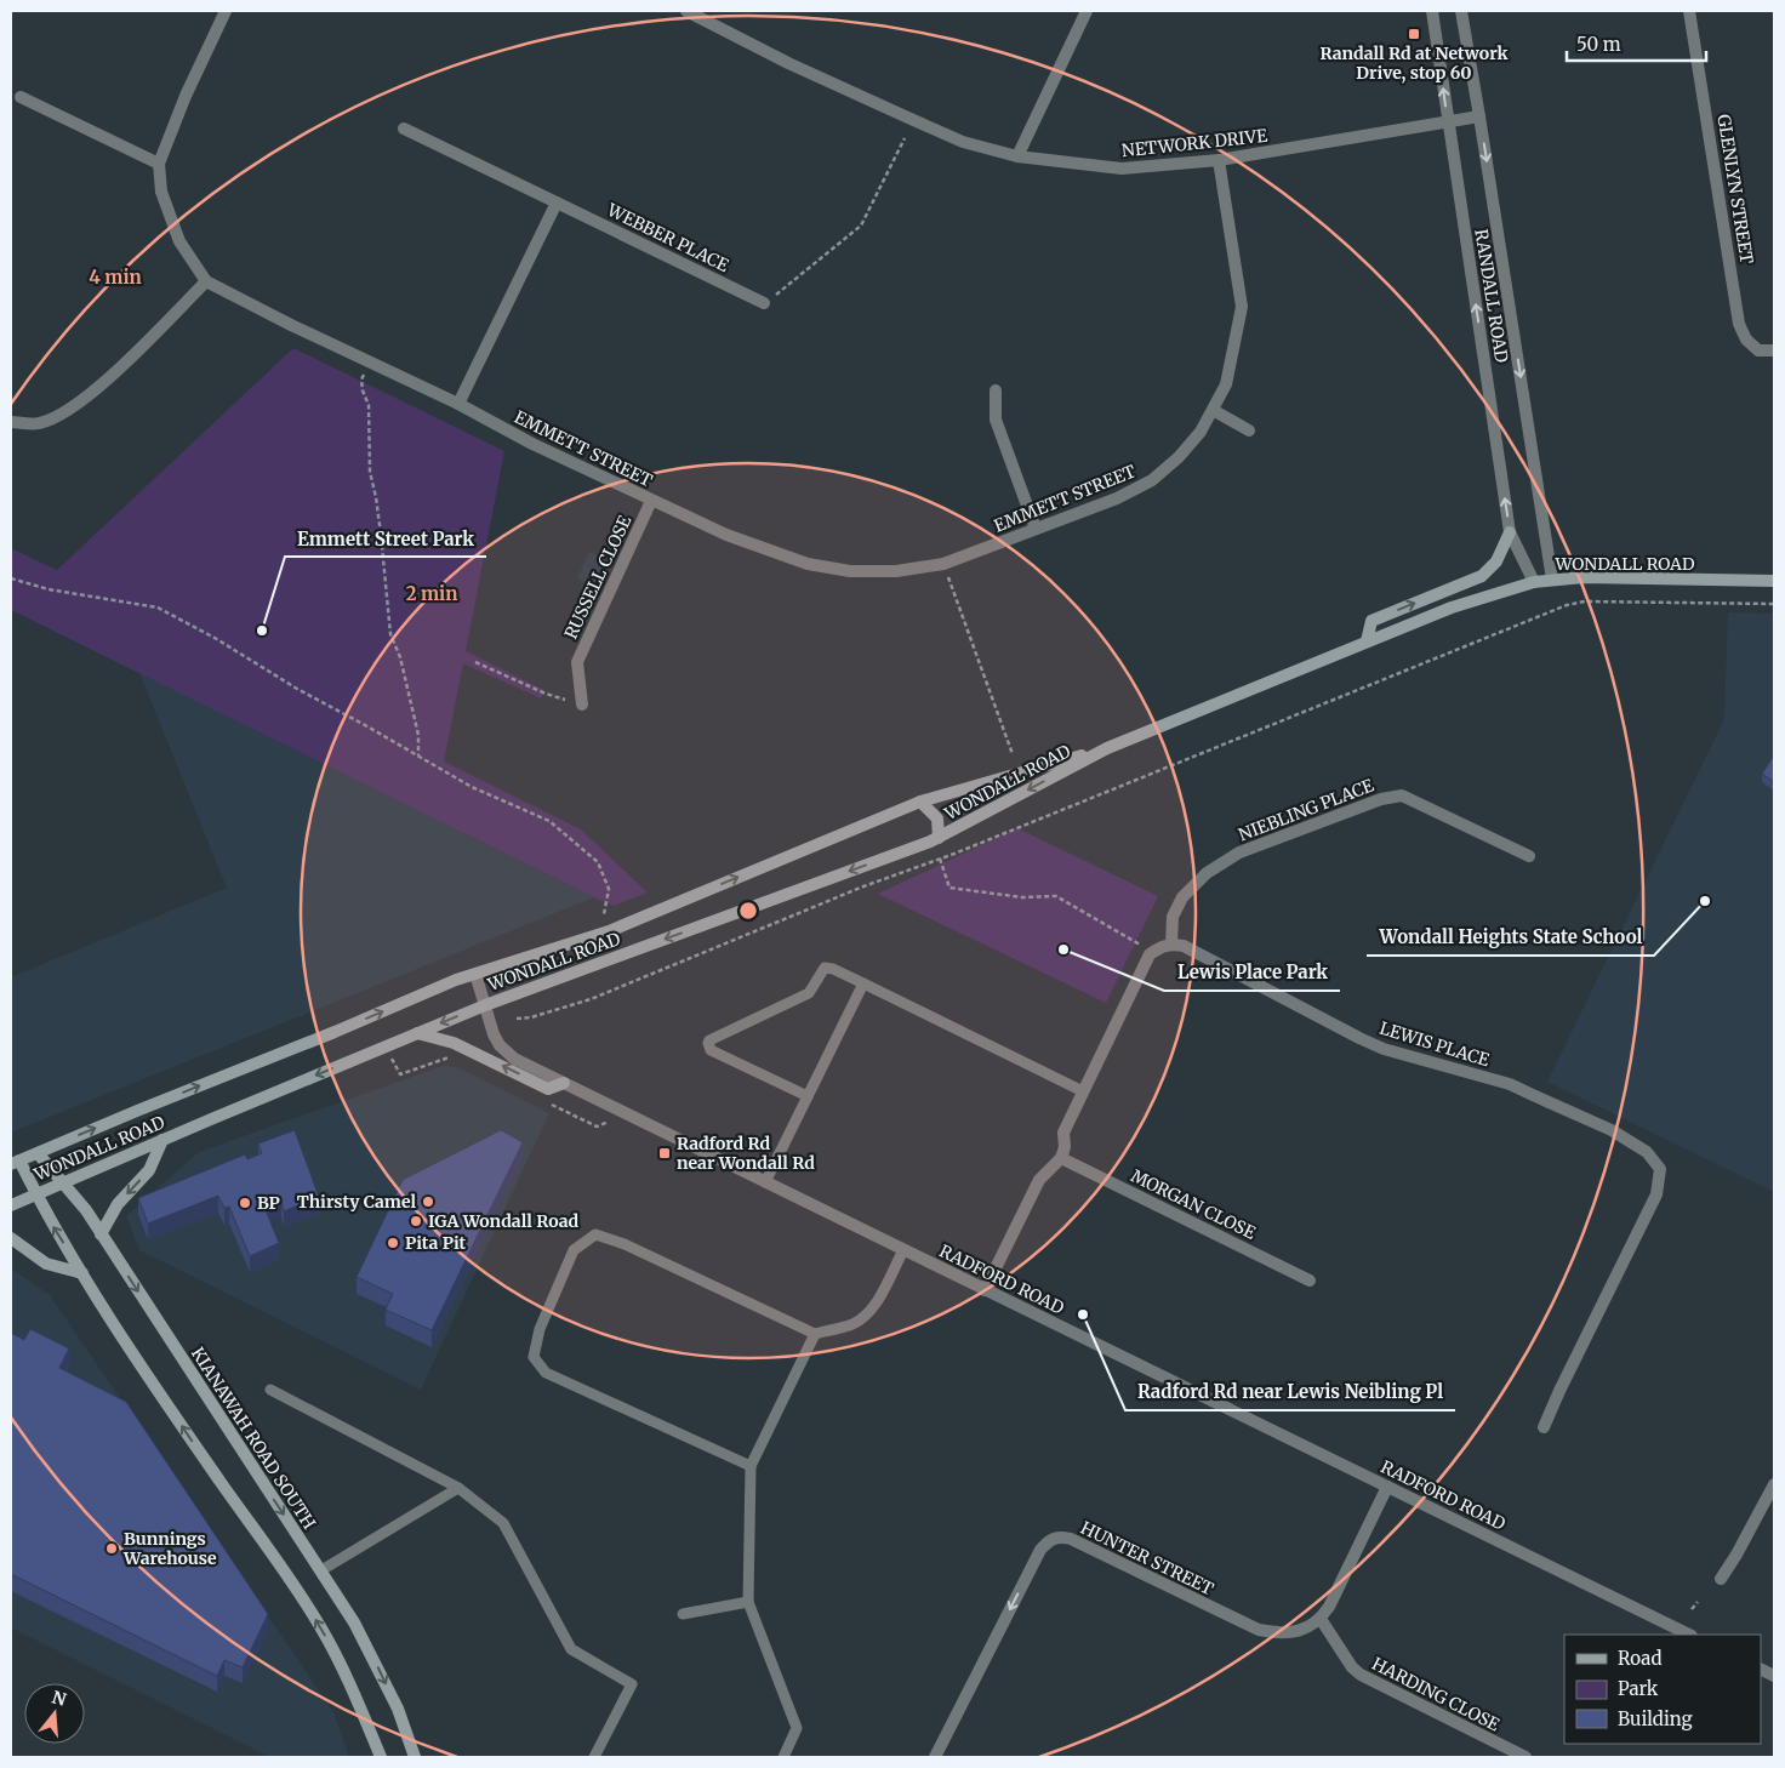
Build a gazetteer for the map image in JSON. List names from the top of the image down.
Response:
{
  "streets": {
    "main road": ["WONDALL ROAD", "KIANAWAH ROAD SOUTH"],
    "street": [
      "NETWORK DRIVE",
      "GLENLYN STREET",
      "WEBBER PLACE",
      "RANDALL ROAD",
      "EMMETT STREET",
      "RUSSELL CLOSE",
      "NIEBLING PLACE",
      "LEWIS PLACE",
      "MORGAN CLOSE",
      "RADFORD ROAD",
      "HUNTER STREET",
      "HARDING CLOSE"
    ]
  },
  "crossings": [
    ["NETWORK DRIVE", "RANDALL ROAD"],
    ["NETWORK DRIVE", "EMMETT STREET"],
    ["RANDALL ROAD", "WONDALL ROAD"],
    ["EMMETT STREET", "RUSSELL CLOSE"],
    ["WONDALL ROAD", "RADFORD ROAD"],
    ["WONDALL ROAD", "KIANAWAH ROAD SOUTH"],
    ["NIEBLING PLACE", "LEWIS PLACE"],
    ["HUNTER STREET", "HARDING CLOSE"]
  ],
  "places": {
    "transit": ["Randall Rd at Network Drive, stop 60", "Radford Rd near Wondall Rd"],
    "other": [
      "Emmett Street Park",
      "Wondall Heights State School",
      "Lewis Place Park",
      "Thirsty Camel",
      "BP",
      "IGA Wondall Road",
      "Pita Pit",
      "Radford Rd near Lewis Neibling Pl",
      "Bunnings Warehouse"
    ]
  },
  "legend": ["Road", "Park", "Building"],
  "scale_bar": "50 m",
  "north": "top",
  "rings": ["4 min", "2 min"]
}
